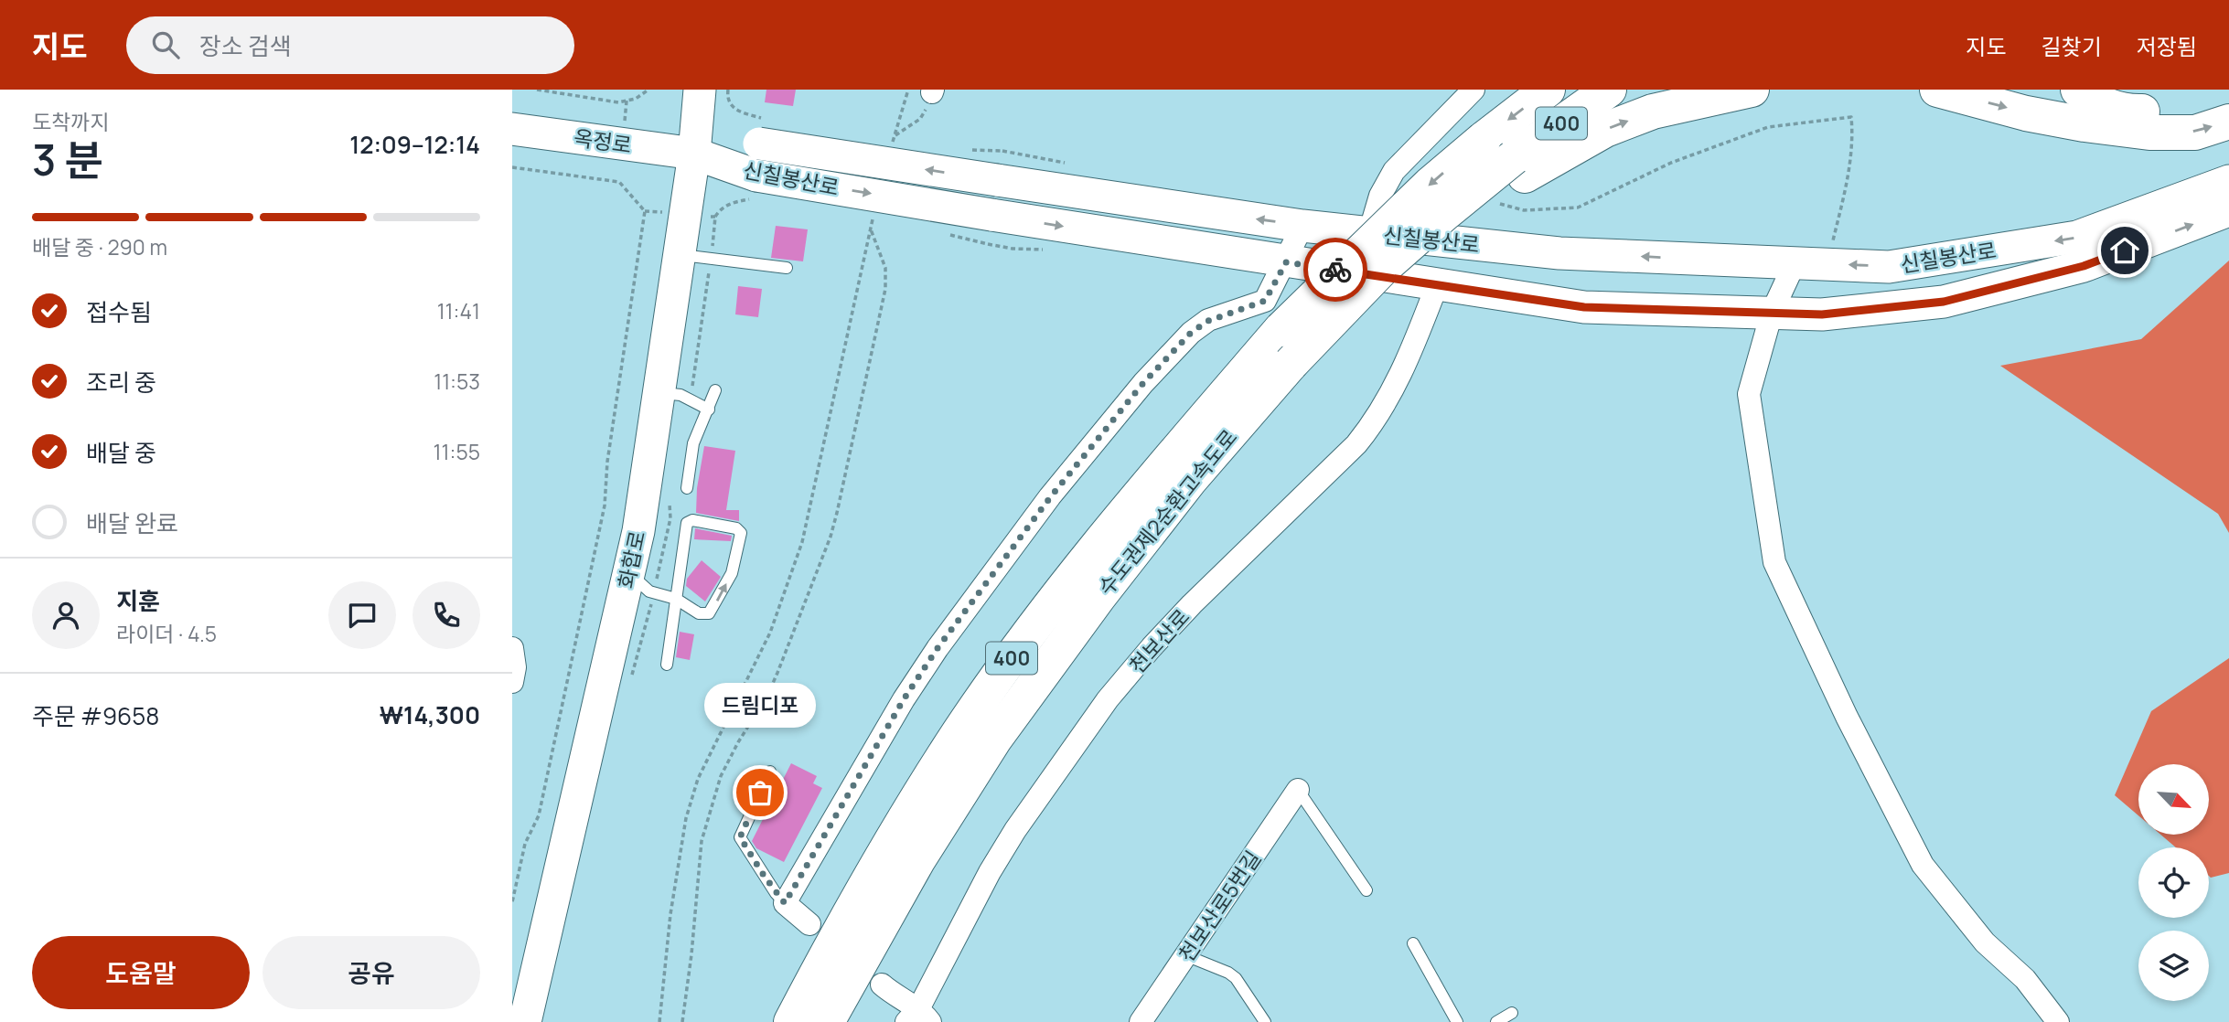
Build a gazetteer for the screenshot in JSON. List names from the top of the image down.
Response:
{
  "streets": {
    "highway": ["400", "수도권제2순환고속도로"],
    "street": [
      "옥정로",
      "신칠봉산로",
      "화합로",
      "천보산로",
      "천보산로5번길"
    ]
  },
  "crossings": [
    ["400", "수도권제2순환고속도로"],
    ["옥정로", "신칠봉산로"],
    ["옥정로", "화합로"],
    ["신칠봉산로", "화합로"],
    ["신칠봉산로", "천보산로"]
  ],
  "places": ["드림디포"],
  "north": "bottom right",
  "page": {
    "header": "지도",
    "search": "장소 검색",
    "nav": ["지도", "길찾기", "저장됨"],
    "heading": ["3 분", "도착까지", "12:09–12:14"],
    "panel": [
      "지훈",
      "라이더 · 4.5",
      "주문 #9658",
      "₩14,300"
    ],
    "bar": "배달 중 · 290 m",
    "list": [
      ["접수됨", "11:41"],
      ["조리 중", "11:53"],
      ["배달 중", "11:55"],
      "배달 완료"
    ],
    "bubble": "드림디포",
    "buttons": ["도움말", "공유"]
  }
}
